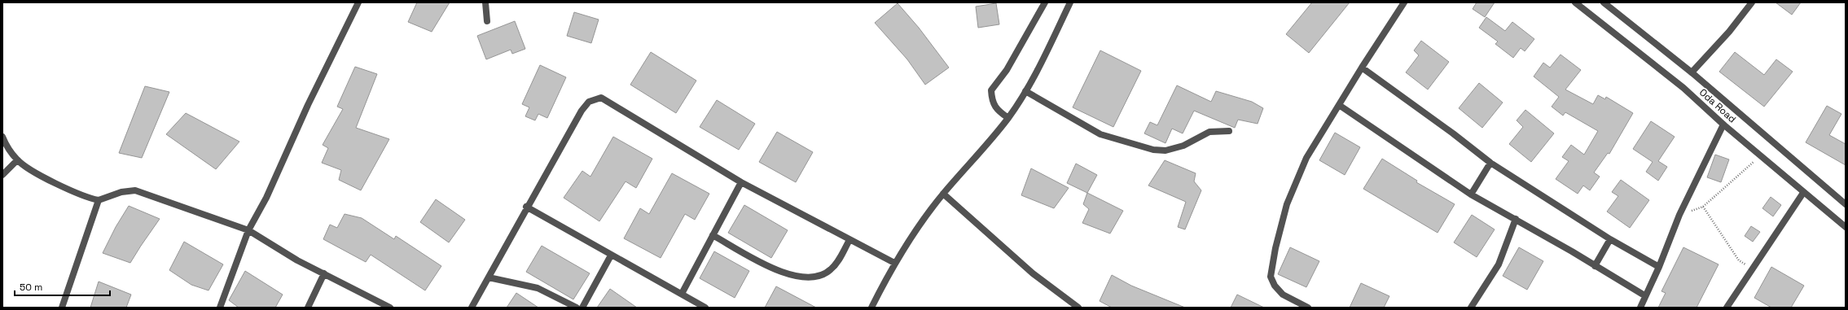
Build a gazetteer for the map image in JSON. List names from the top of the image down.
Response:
{
  "streets": {
    "street": ["Oda Road"]
  },
  "scale_bar": "50 m"
}
